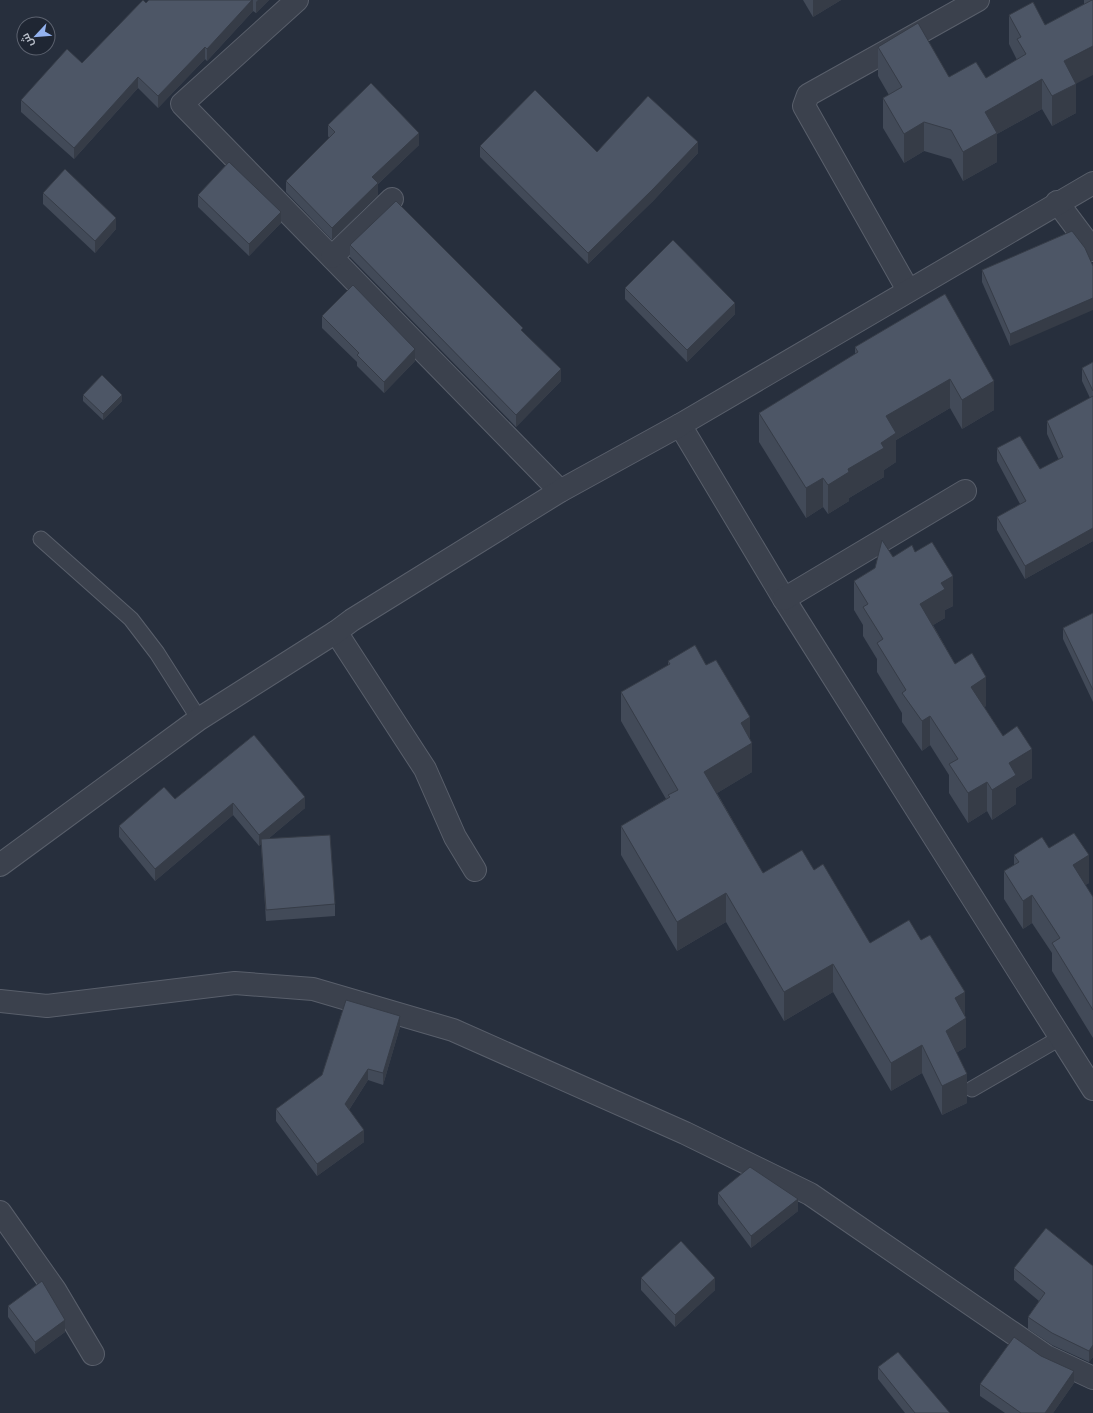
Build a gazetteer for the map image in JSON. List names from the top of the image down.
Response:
{
  "north": "bottom left"
}
